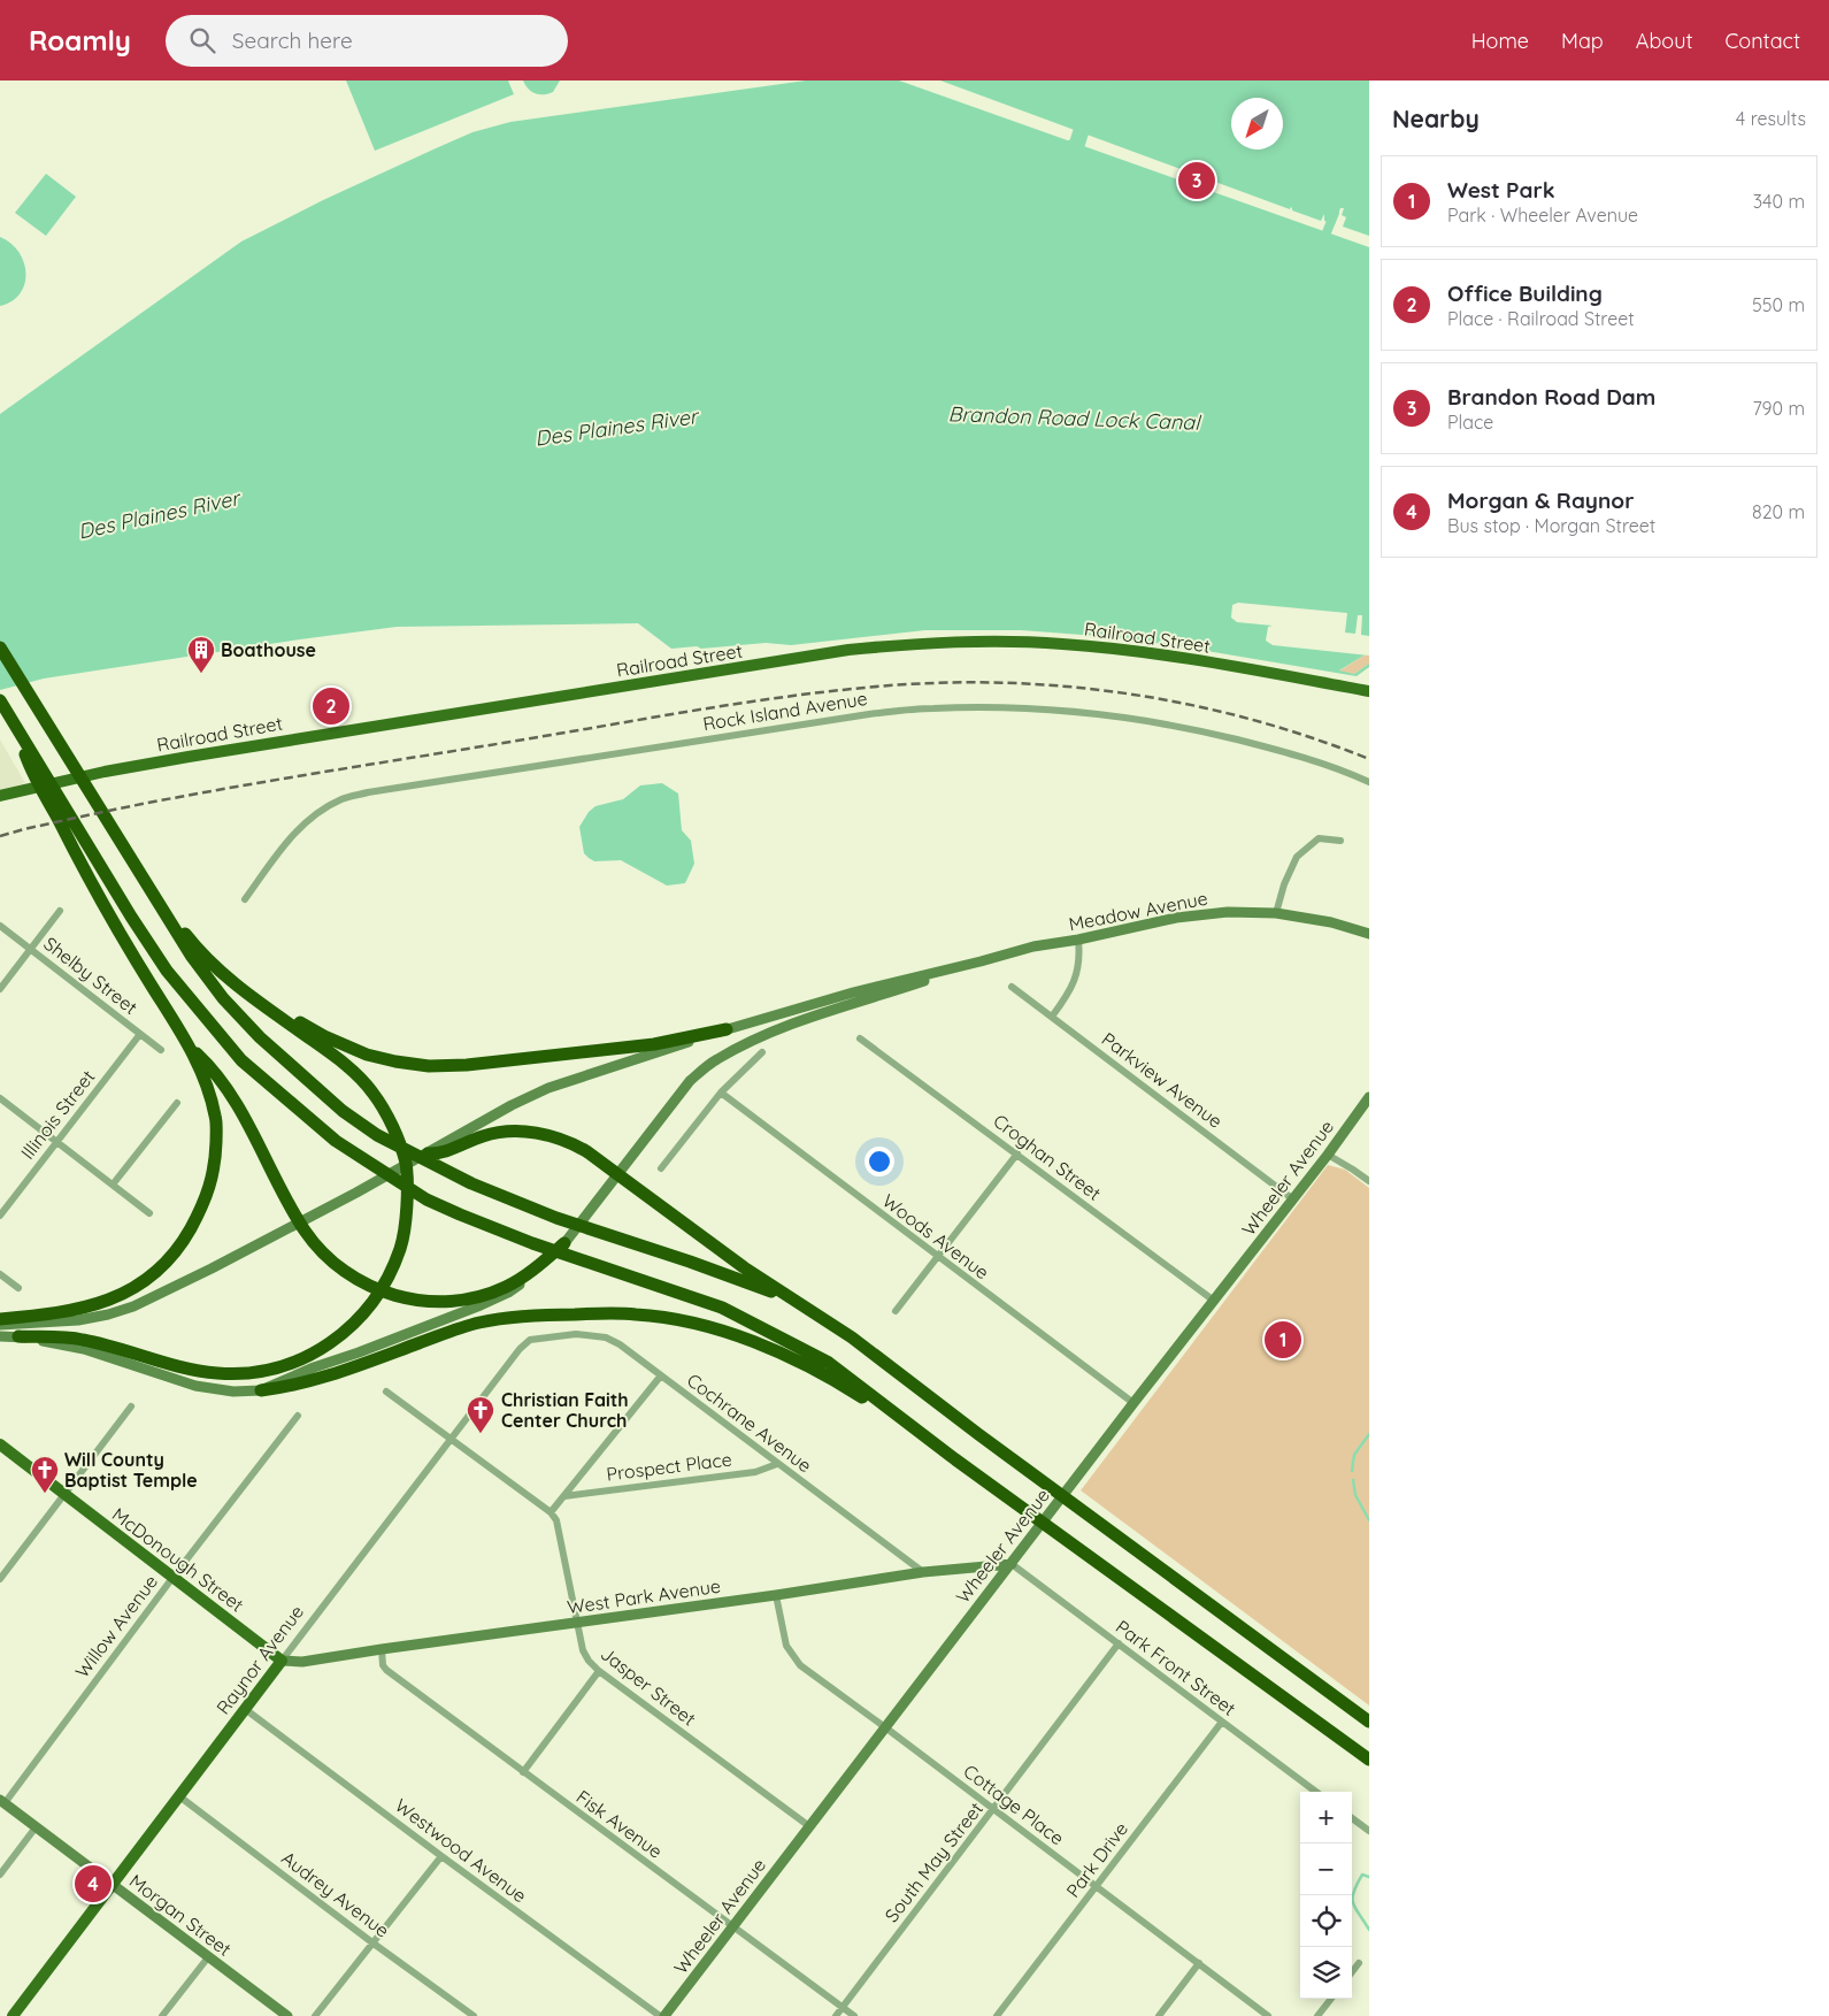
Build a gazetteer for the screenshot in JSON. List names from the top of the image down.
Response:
{
  "streets": {
    "main road": ["Railroad Street", "McDonough Street", "Raynor Avenue"],
    "street": [
      "Rock Island Avenue",
      "Meadow Avenue",
      "Shelby Street",
      "Parkview Avenue",
      "Illinois Street",
      "Croghan Street",
      "Wheeler Avenue",
      "Woods Avenue",
      "Cochrane Avenue",
      "Prospect Place",
      "West Park Avenue",
      "Willow Avenue",
      "Park Front Street",
      "Jasper Street",
      "Cottage Place",
      "Fisk Avenue",
      "Westwood Avenue",
      "Park Drive",
      "South May Street",
      "Audrey Avenue",
      "Morgan Street"
    ]
  },
  "crossings": [
    ["Shelby Street", "Illinois Street"],
    ["Parkview Avenue", "Wheeler Avenue"],
    ["Croghan Street", "Wheeler Avenue"],
    ["Wheeler Avenue", "Woods Avenue"],
    ["Wheeler Avenue", "West Park Avenue"],
    ["Wheeler Avenue", "Park Front Street"],
    ["Wheeler Avenue", "Jasper Street"],
    ["Wheeler Avenue", "Cottage Place"],
    ["Wheeler Avenue", "Fisk Avenue"],
    ["Cochrane Avenue", "Prospect Place"],
    ["Cochrane Avenue", "West Park Avenue"],
    ["Cochrane Avenue", "Raynor Avenue"],
    ["McDonough Street", "West Park Avenue"],
    ["McDonough Street", "Willow Avenue"],
    ["McDonough Street", "Raynor Avenue"],
    ["West Park Avenue", "Raynor Avenue"],
    ["West Park Avenue", "Park Front Street"],
    ["West Park Avenue", "Jasper Street"],
    ["West Park Avenue", "Cottage Place"],
    ["West Park Avenue", "Fisk Avenue"],
    ["Willow Avenue", "Morgan Street"],
    ["Raynor Avenue", "Westwood Avenue"],
    ["Raynor Avenue", "Audrey Avenue"],
    ["Raynor Avenue", "Morgan Street"],
    ["Park Front Street", "Park Drive"],
    ["Park Front Street", "South May Street"],
    ["Cottage Place", "Park Drive"],
    ["Cottage Place", "South May Street"],
    ["Fisk Avenue", "South May Street"]
  ],
  "water": ["Brandon Road Lock Canal", "Des Plaines River"],
  "places": {
    "building": ["Boathouse"],
    "church": ["Christian Faith Center Church", "Will County Baptist Temple"]
  },
  "north": "bottom left",
  "page": {
    "header": "Roamly",
    "search": "Search here",
    "nav": [
      "Home",
      "Map",
      "About",
      "Contact"
    ],
    "heading": ["Nearby", "4 results"],
    "list": [
      {
        "mark": "1",
        "name": "West Park",
        "note": "Park · Wheeler Avenue",
        "value": "340 m"
      },
      {
        "mark": "2",
        "name": "Office Building",
        "note": "Place · Railroad Street",
        "value": "550 m"
      },
      {
        "mark": "3",
        "name": "Brandon Road Dam",
        "note": "Place",
        "value": "790 m"
      },
      {
        "mark": "4",
        "name": "Morgan & Raynor",
        "note": "Bus stop · Morgan Street",
        "value": "820 m"
      }
    ],
    "pins": [
      "3",
      "2",
      "1",
      "4"
    ],
    "map_buttons": ["+", "−"]
  }
}
